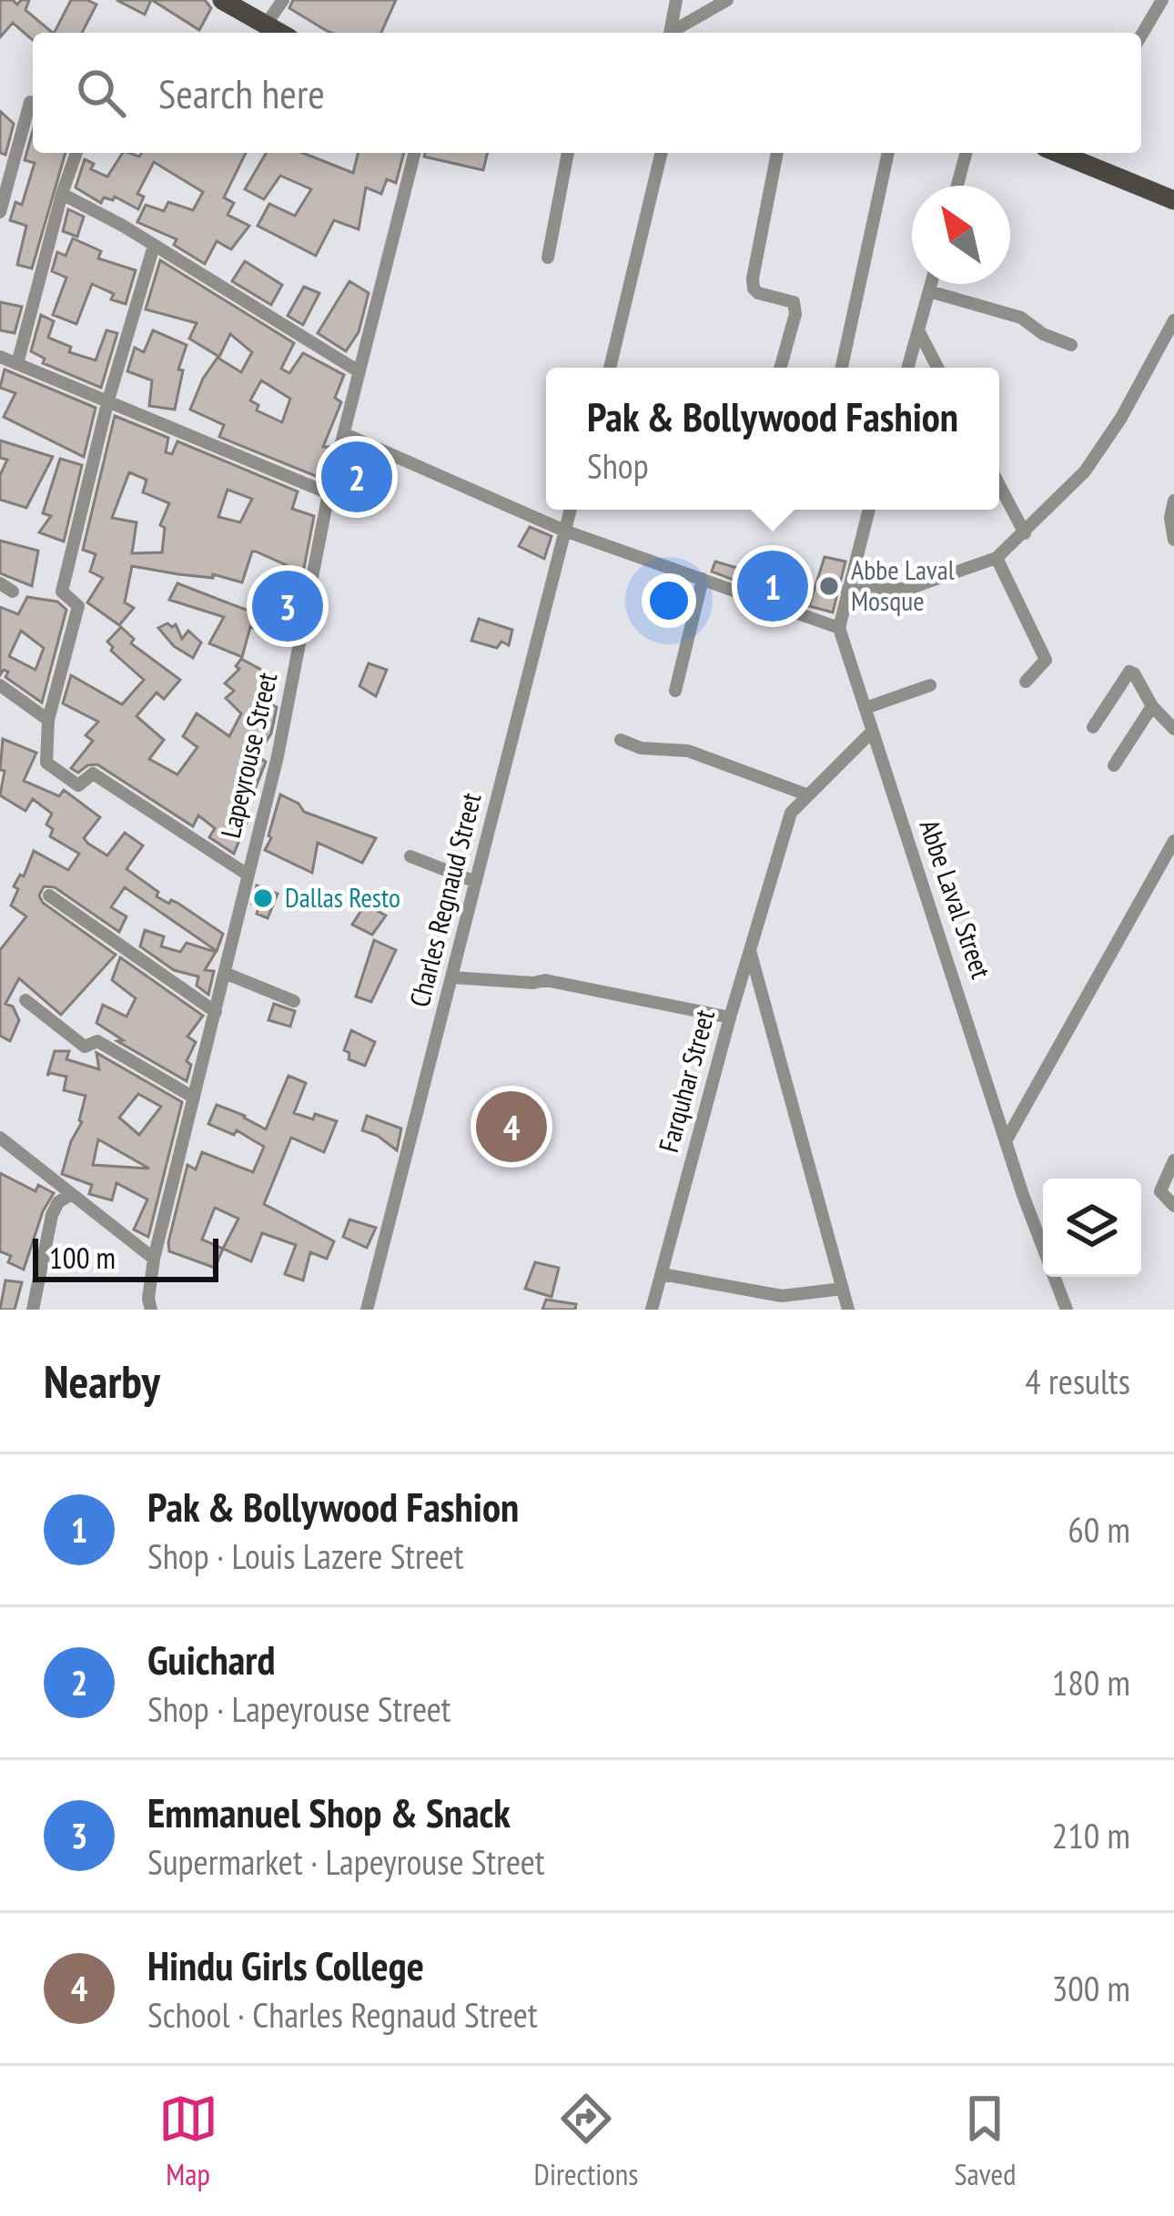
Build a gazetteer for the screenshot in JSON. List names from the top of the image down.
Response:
{
  "streets": {
    "street": [
      "Lapeyrouse Street",
      "Abbe Laval Street",
      "Charles Regnaud Street",
      "Farquhar Street"
    ]
  },
  "crossings": [
    ["Abbe Laval Street", "Farquhar Street"]
  ],
  "places": ["Abbe Laval Mosque", "Dallas Resto"],
  "scale_bar": "100 m",
  "north": "top left",
  "page": {
    "search": "Search here",
    "popup": ["Pak & Bollywood Fashion", "Shop"],
    "pins": [
      "2",
      "1",
      "3",
      "4"
    ],
    "scale": "100 m",
    "heading": ["Nearby", "4 results"],
    "list": [
      {
        "mark": "1",
        "name": "Pak & Bollywood Fashion",
        "note": "Shop · Louis Lazere Street",
        "value": "60 m"
      },
      {
        "mark": "2",
        "name": "Guichard",
        "note": "Shop · Lapeyrouse Street",
        "value": "180 m"
      },
      {
        "mark": "3",
        "name": "Emmanuel Shop & Snack",
        "note": "Supermarket · Lapeyrouse Street",
        "value": "210 m"
      },
      {
        "mark": "4",
        "name": "Hindu Girls College",
        "note": "School · Charles Regnaud Street",
        "value": "300 m"
      }
    ],
    "nav": ["Map", "Directions", "Saved"]
  }
}
